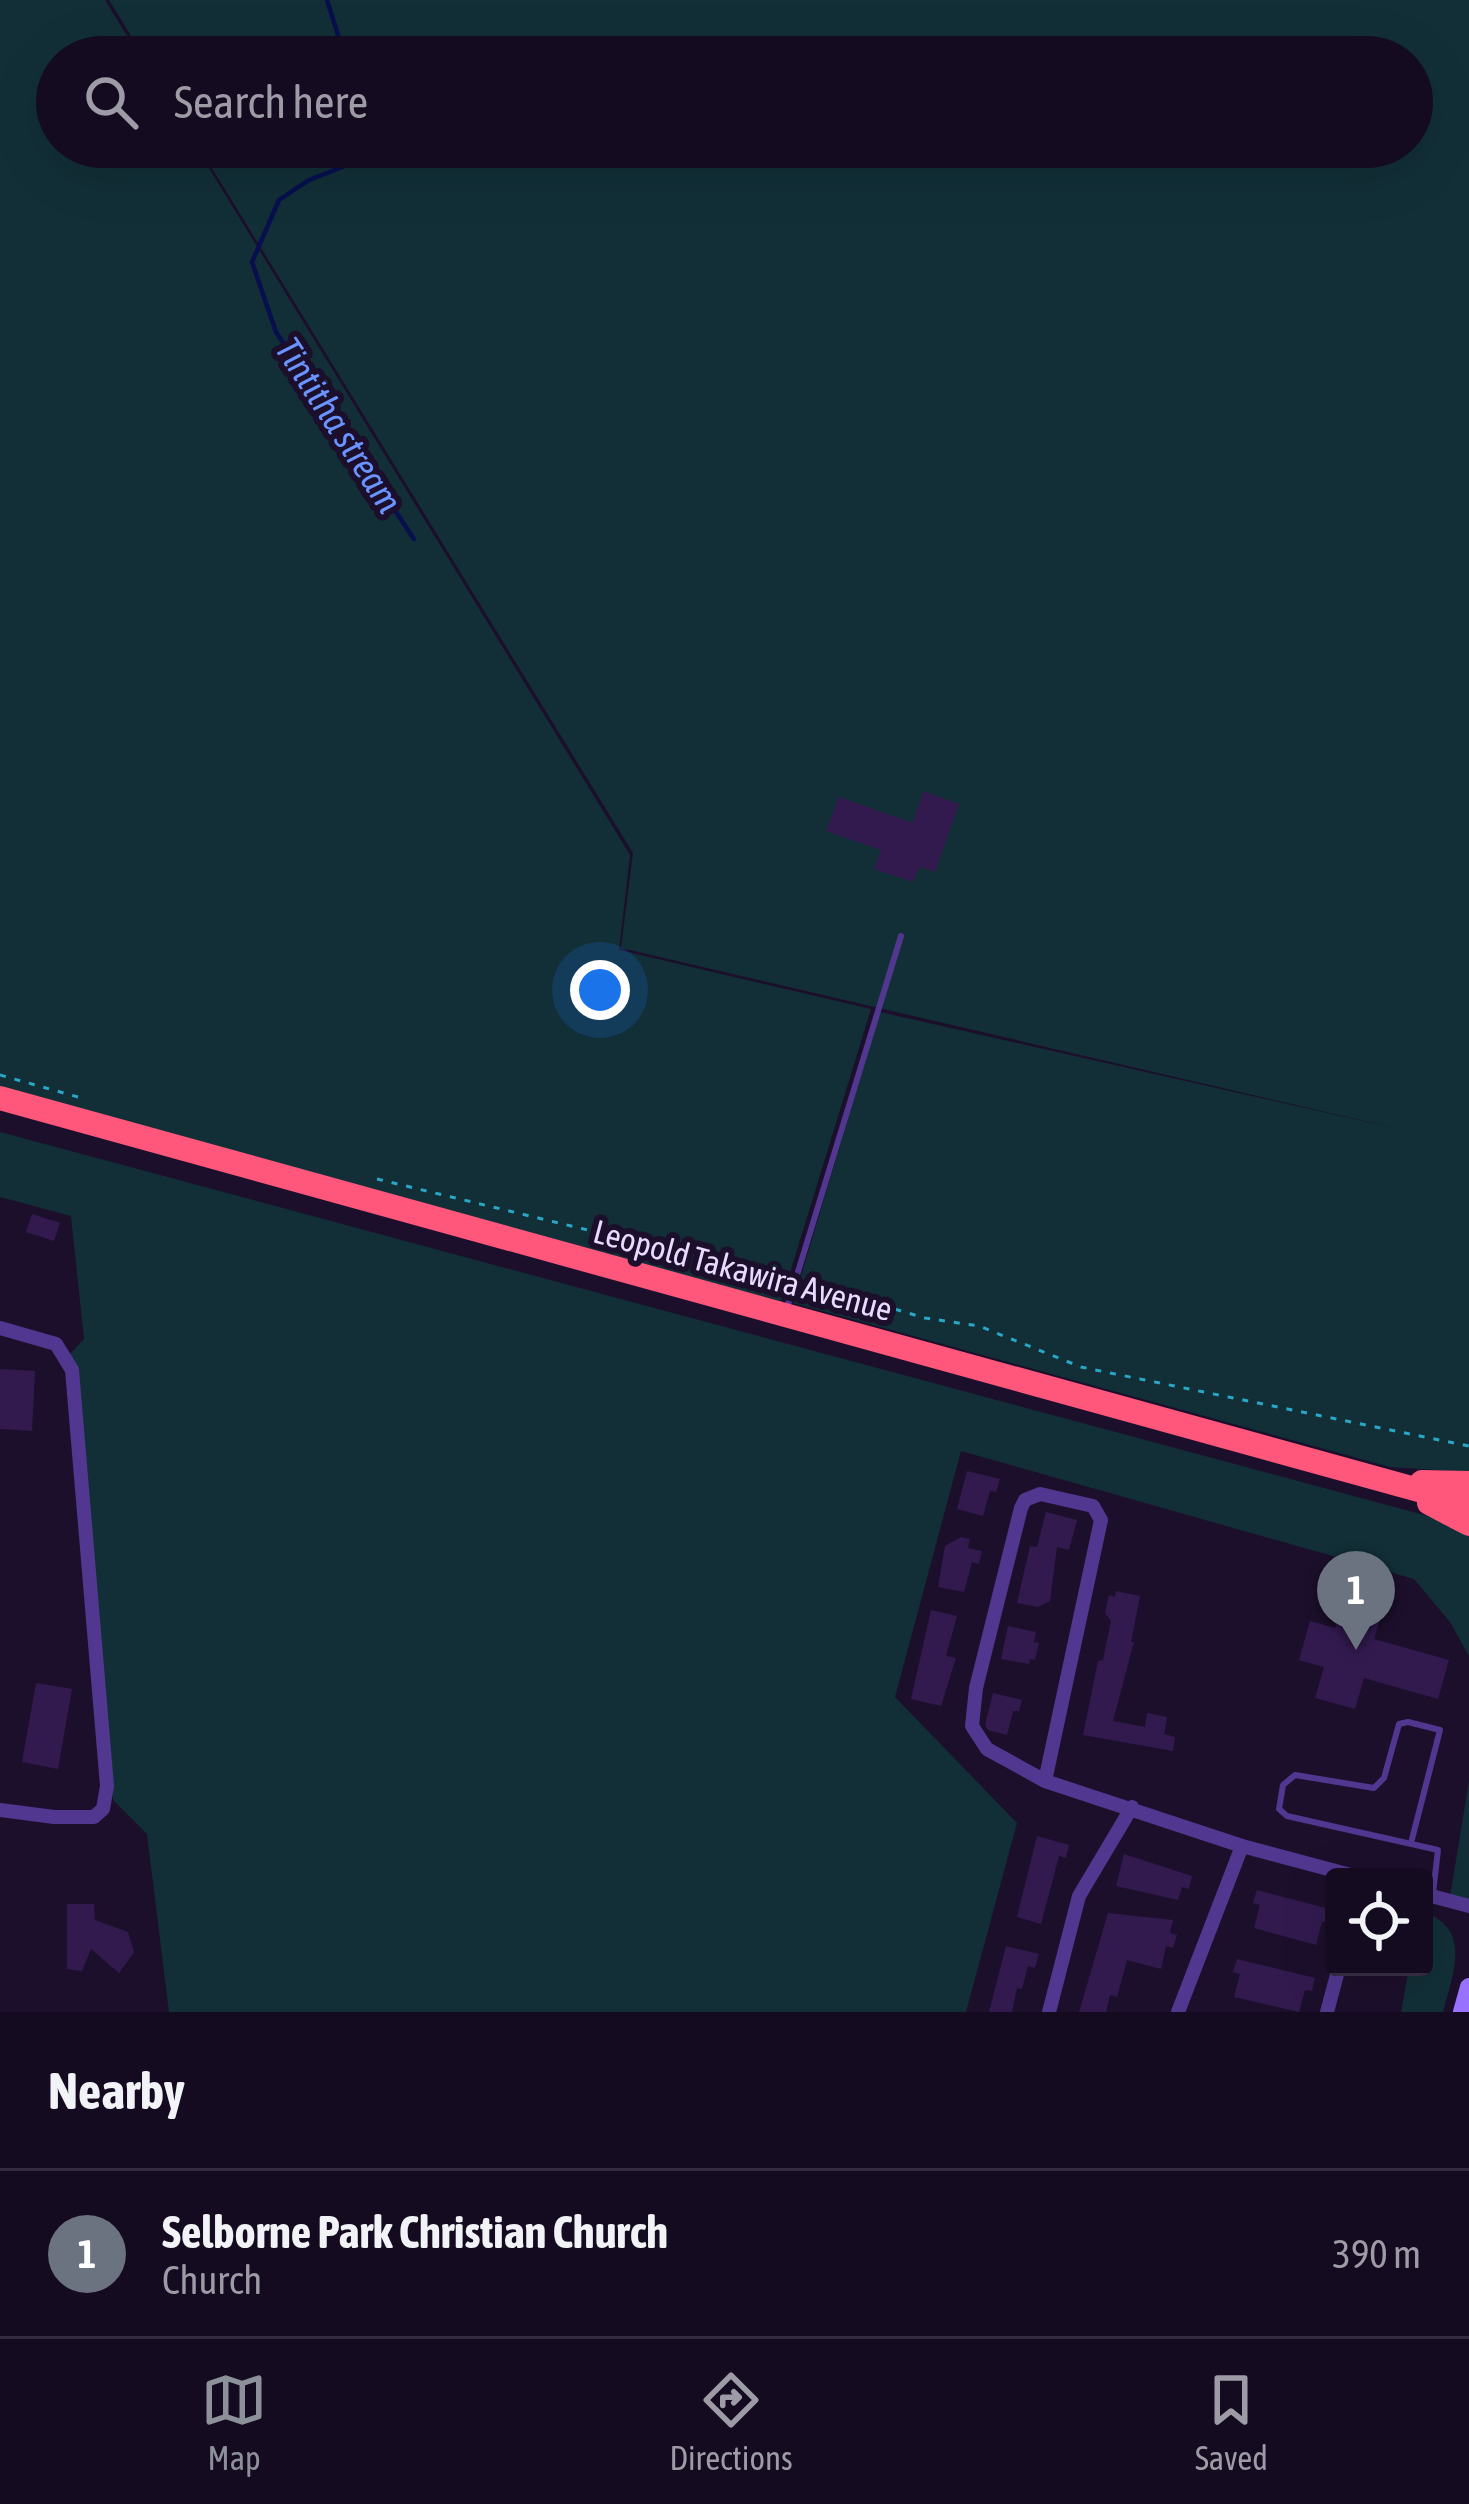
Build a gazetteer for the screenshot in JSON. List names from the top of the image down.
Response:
{
  "streets": {
    "highway": ["Leopold Takawira Avenue"]
  },
  "water": ["Tintitha stream"],
  "page": {
    "search": "Search here",
    "pins": "1",
    "heading": "Nearby",
    "list": [
      {
        "mark": "1",
        "name": "Selborne Park Christian Church",
        "note": "Church",
        "value": "390 m"
      }
    ],
    "nav": ["Map", "Directions", "Saved"]
  }
}
